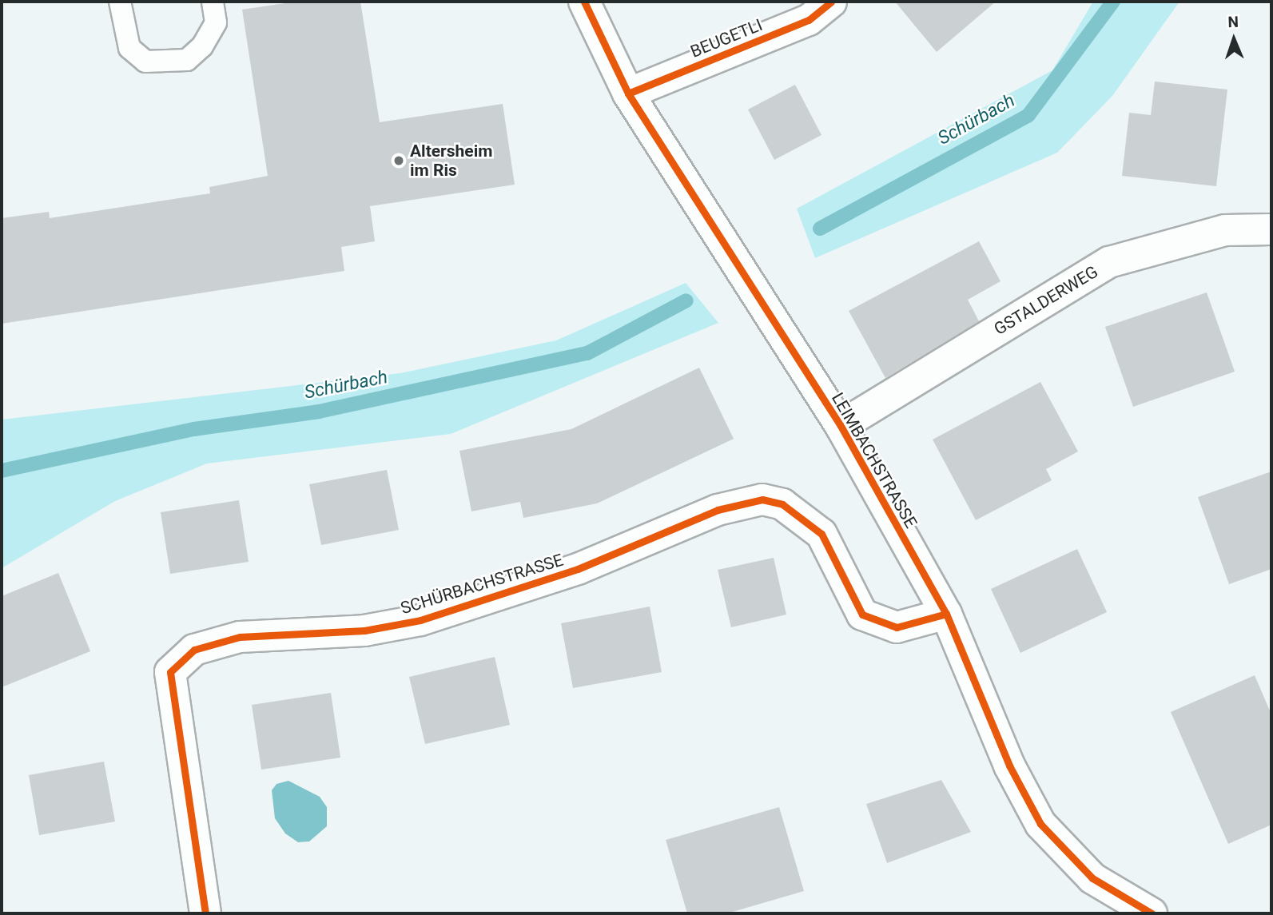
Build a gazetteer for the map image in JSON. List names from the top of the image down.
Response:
{
  "streets": {
    "street": [
      "BEUGETLI",
      "GSTALDERWEG",
      "LEIMBACHSTRASSE",
      "SCHÜRBACHSTRASSE"
    ]
  },
  "crossings": [
    ["BEUGETLI", "LEIMBACHSTRASSE"],
    ["GSTALDERWEG", "LEIMBACHSTRASSE"],
    ["LEIMBACHSTRASSE", "SCHÜRBACHSTRASSE"]
  ],
  "water": ["Schürbach"],
  "places": ["Altersheim im Ris"],
  "north": "top"
}
